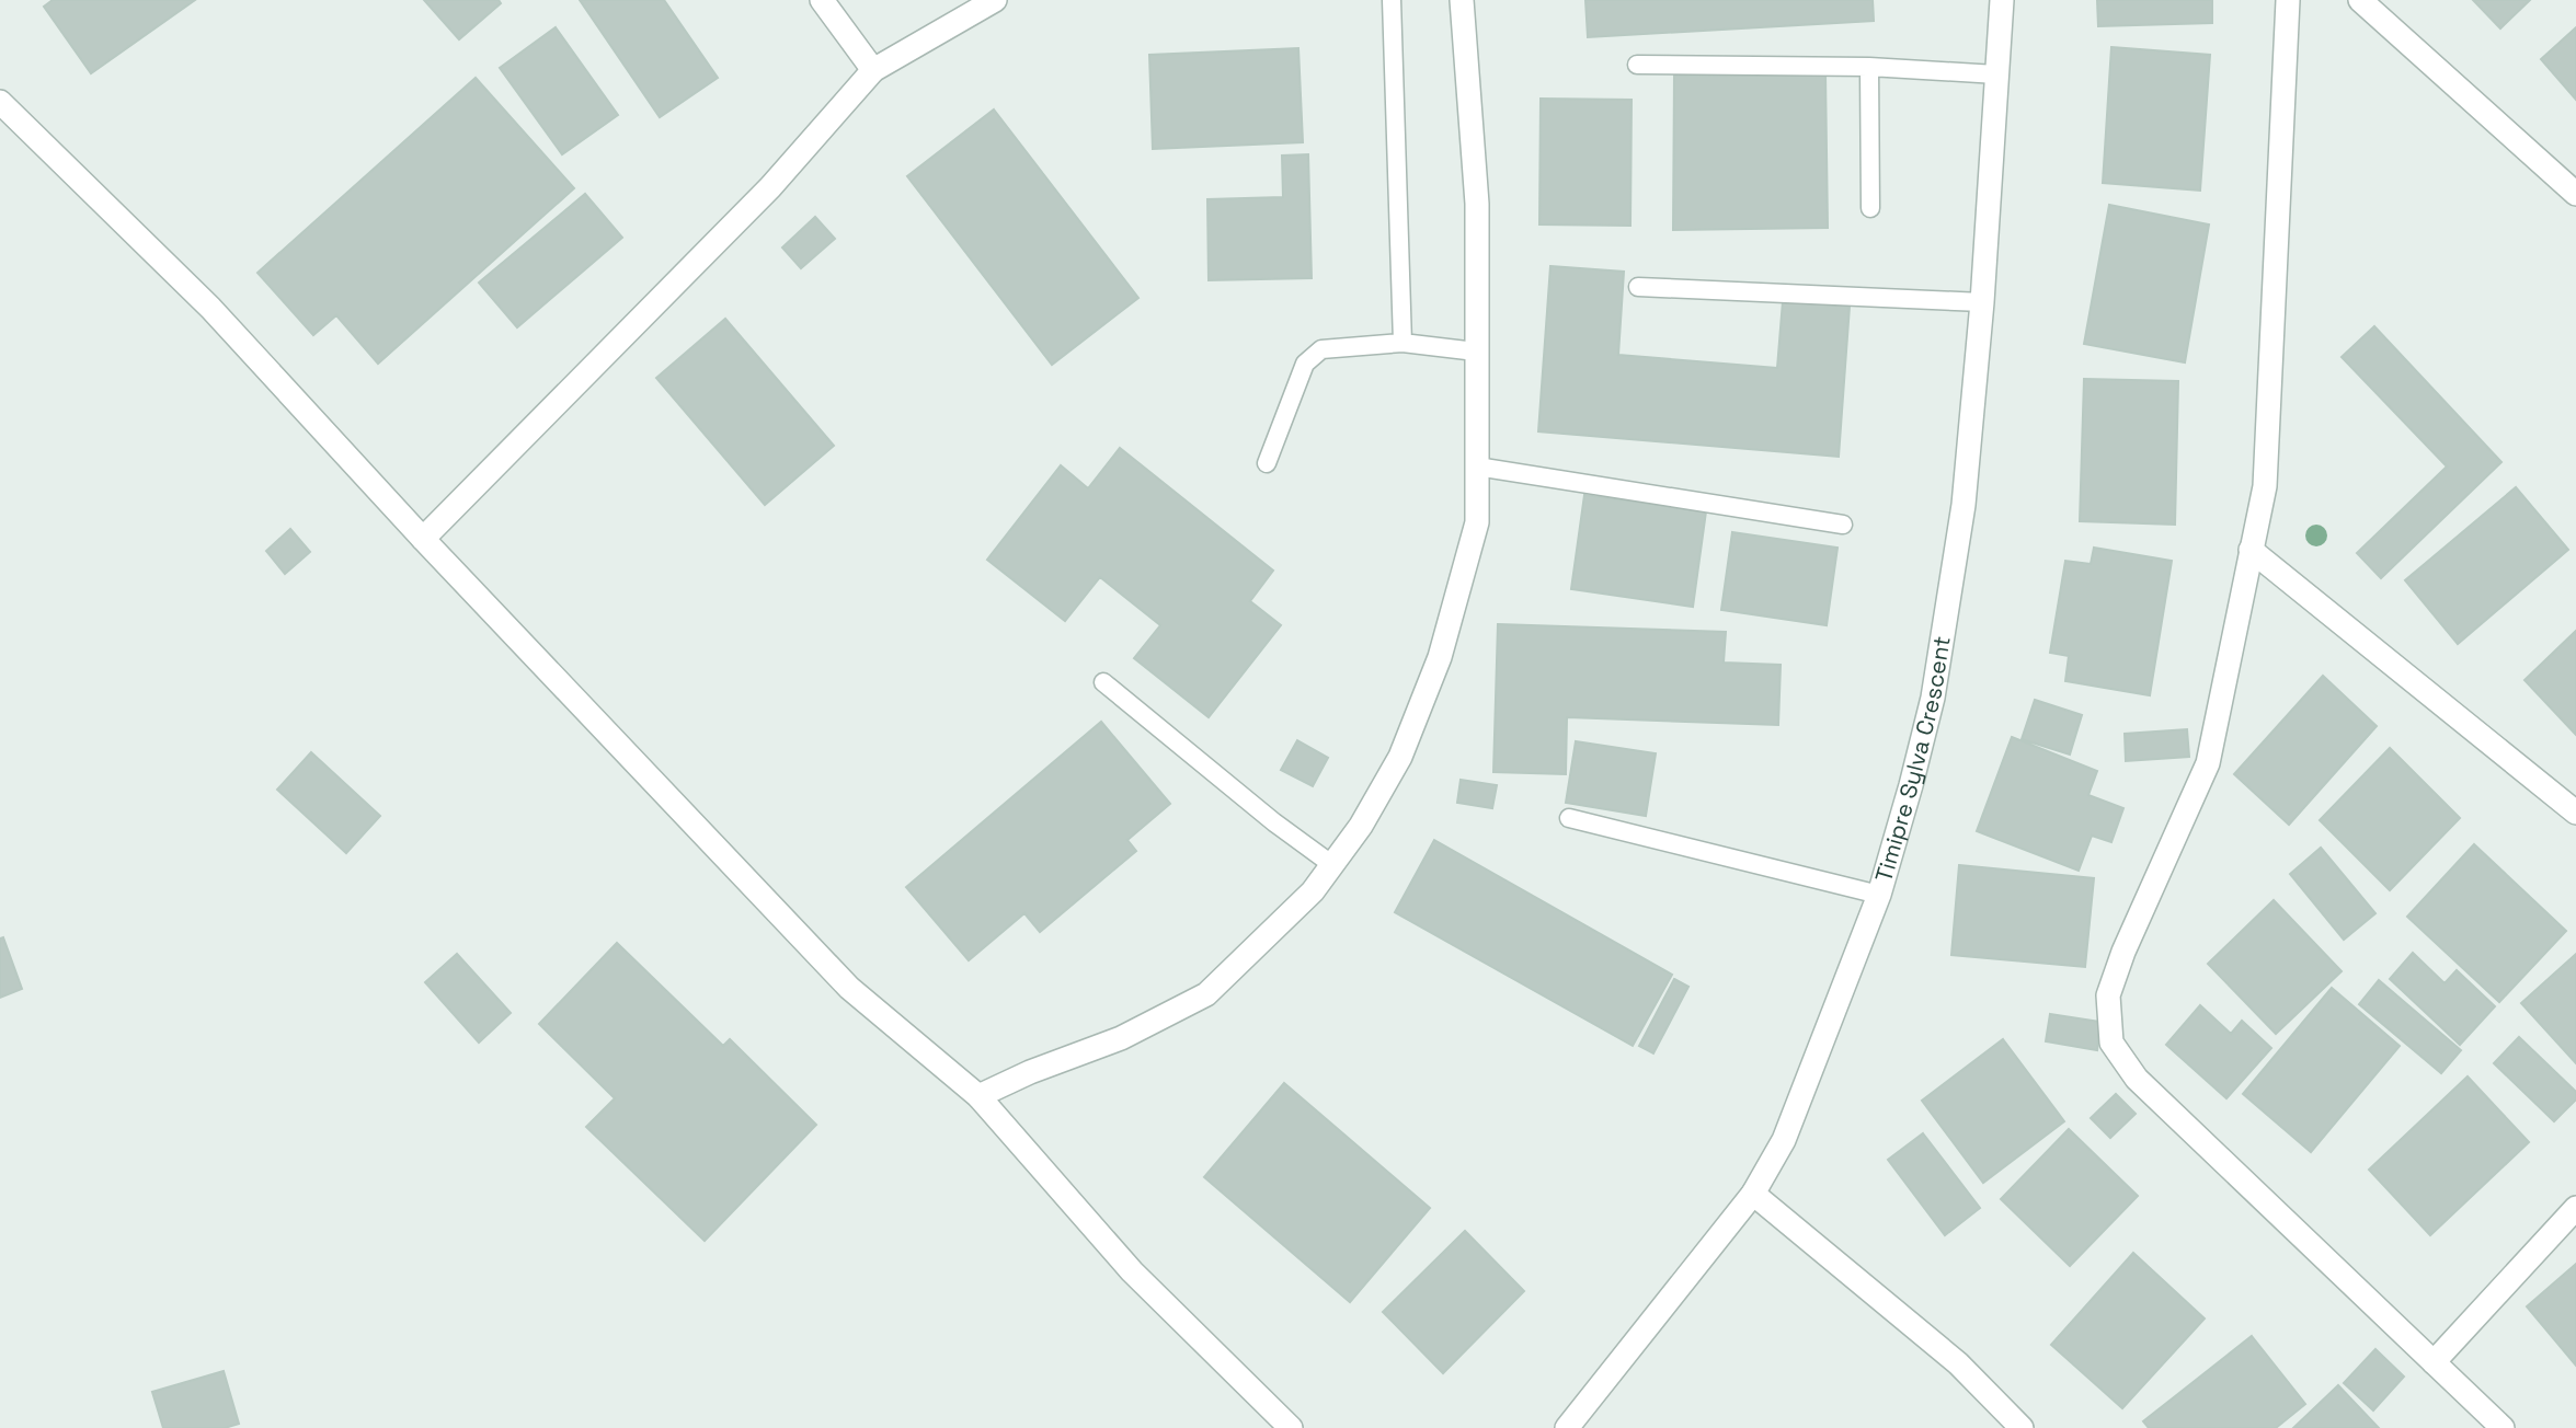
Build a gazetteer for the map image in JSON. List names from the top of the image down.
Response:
{
  "streets": {
    "street": ["Timipre Sylva Crescent"]
  }
}
